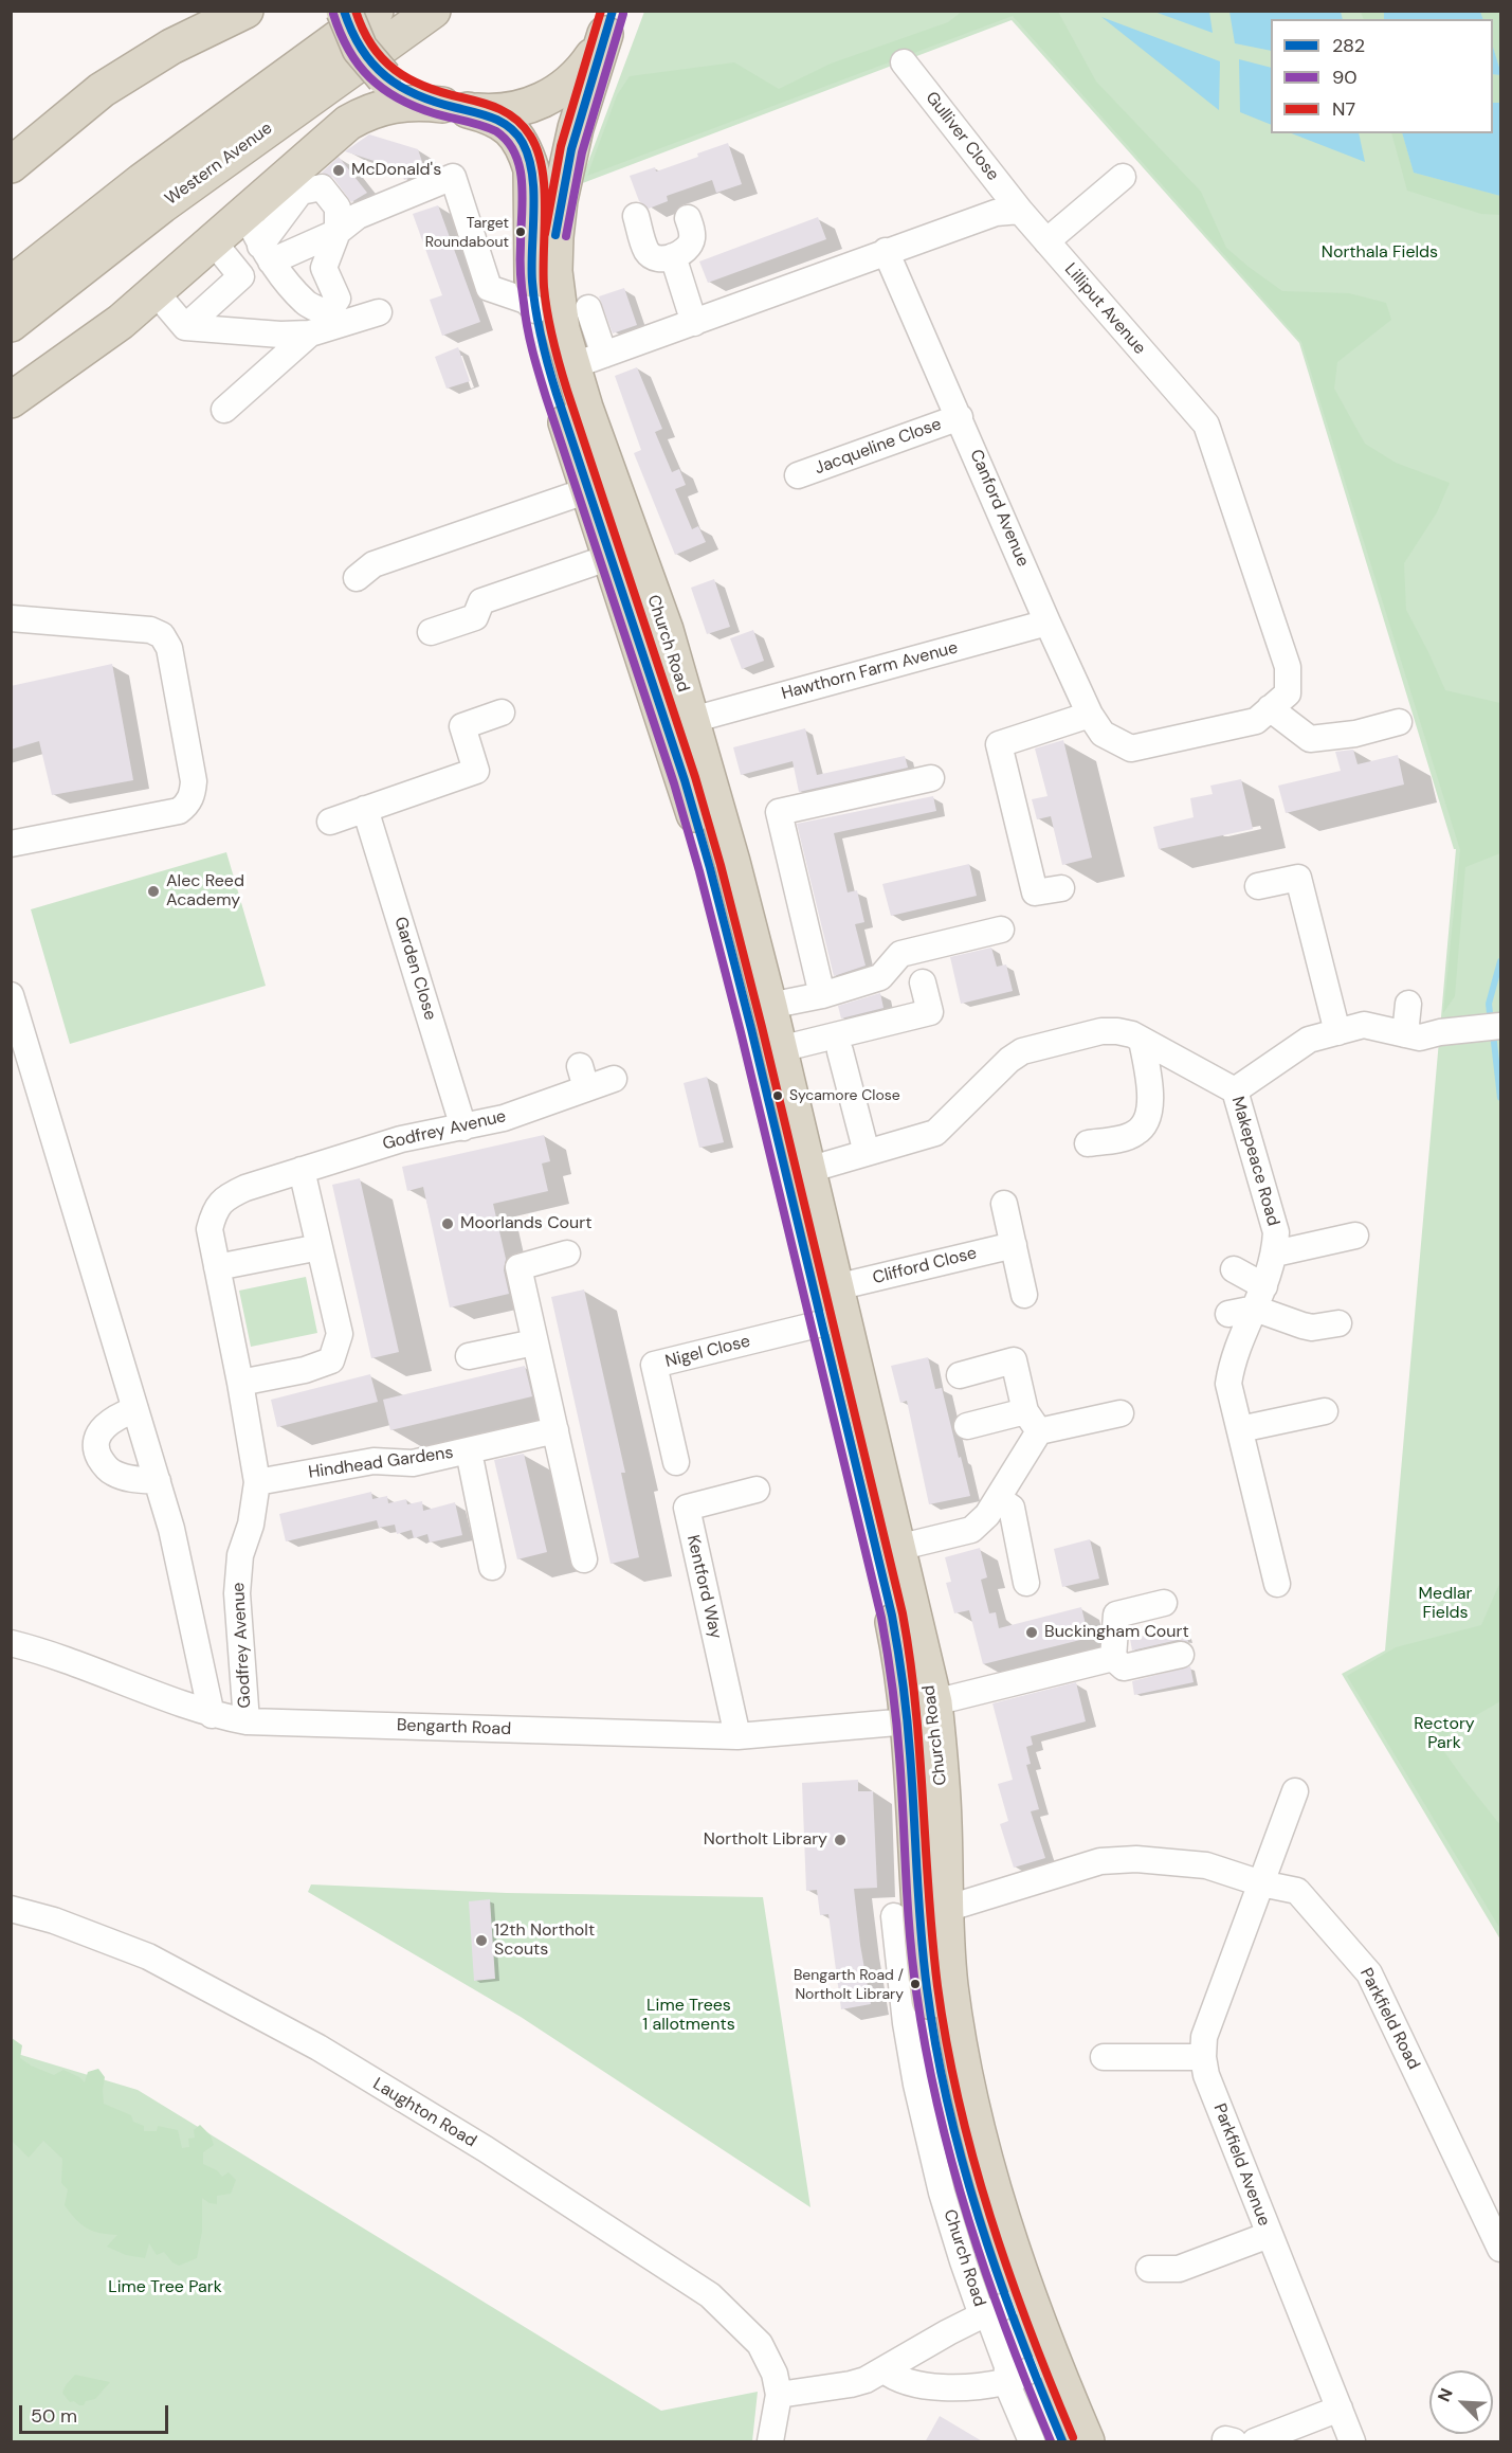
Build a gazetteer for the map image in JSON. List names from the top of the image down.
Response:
{
  "streets": {
    "highway": ["Western Avenue", "Church Road"],
    "street": [
      "Gulliver Close",
      "Lilliput Avenue",
      "Jacqueline Close",
      "Canford Avenue",
      "Hawthorn Farm Avenue",
      "Garden Close",
      "Godfrey Avenue",
      "Makepeace Road",
      "Clifford Close",
      "Nigel Close",
      "Hindhead Gardens",
      "Kentford Way",
      "Bengarth Road",
      "Parkfield Road",
      "Laughton Road",
      "Parkfield Avenue"
    ]
  },
  "crossings": [
    ["Gulliver Close", "Lilliput Avenue"],
    ["Lilliput Avenue", "Canford Avenue"],
    ["Jacqueline Close", "Canford Avenue"],
    ["Canford Avenue", "Hawthorn Farm Avenue"],
    ["Church Road", "Hawthorn Farm Avenue"],
    ["Church Road", "Makepeace Road"],
    ["Church Road", "Clifford Close"],
    ["Church Road", "Nigel Close"],
    ["Church Road", "Bengarth Road"],
    ["Church Road", "Parkfield Road"],
    ["Garden Close", "Godfrey Avenue"],
    ["Godfrey Avenue", "Hindhead Gardens"],
    ["Godfrey Avenue", "Bengarth Road"],
    ["Kentford Way", "Bengarth Road"],
    ["Parkfield Road", "Parkfield Avenue"]
  ],
  "parks": [
    "Northala Fields",
    "Medlar Fields",
    "Rectory Park",
    "Lime Trees 1 allotments",
    "Lime Tree Park"
  ],
  "places": [
    "McDonald's",
    "Target Roundabout",
    "Alec Reed Academy",
    "Sycamore Close",
    "Moorlands Court",
    "Buckingham Court",
    "Northolt Library",
    "12th Northolt Scouts",
    "Bengarth Road / Northolt Library"
  ],
  "lines": ["transit line 282", "transit line N7", "transit line 90"],
  "legend": ["282", "90", "N7"],
  "scale_bar": "50 m",
  "north": "top left"
}
